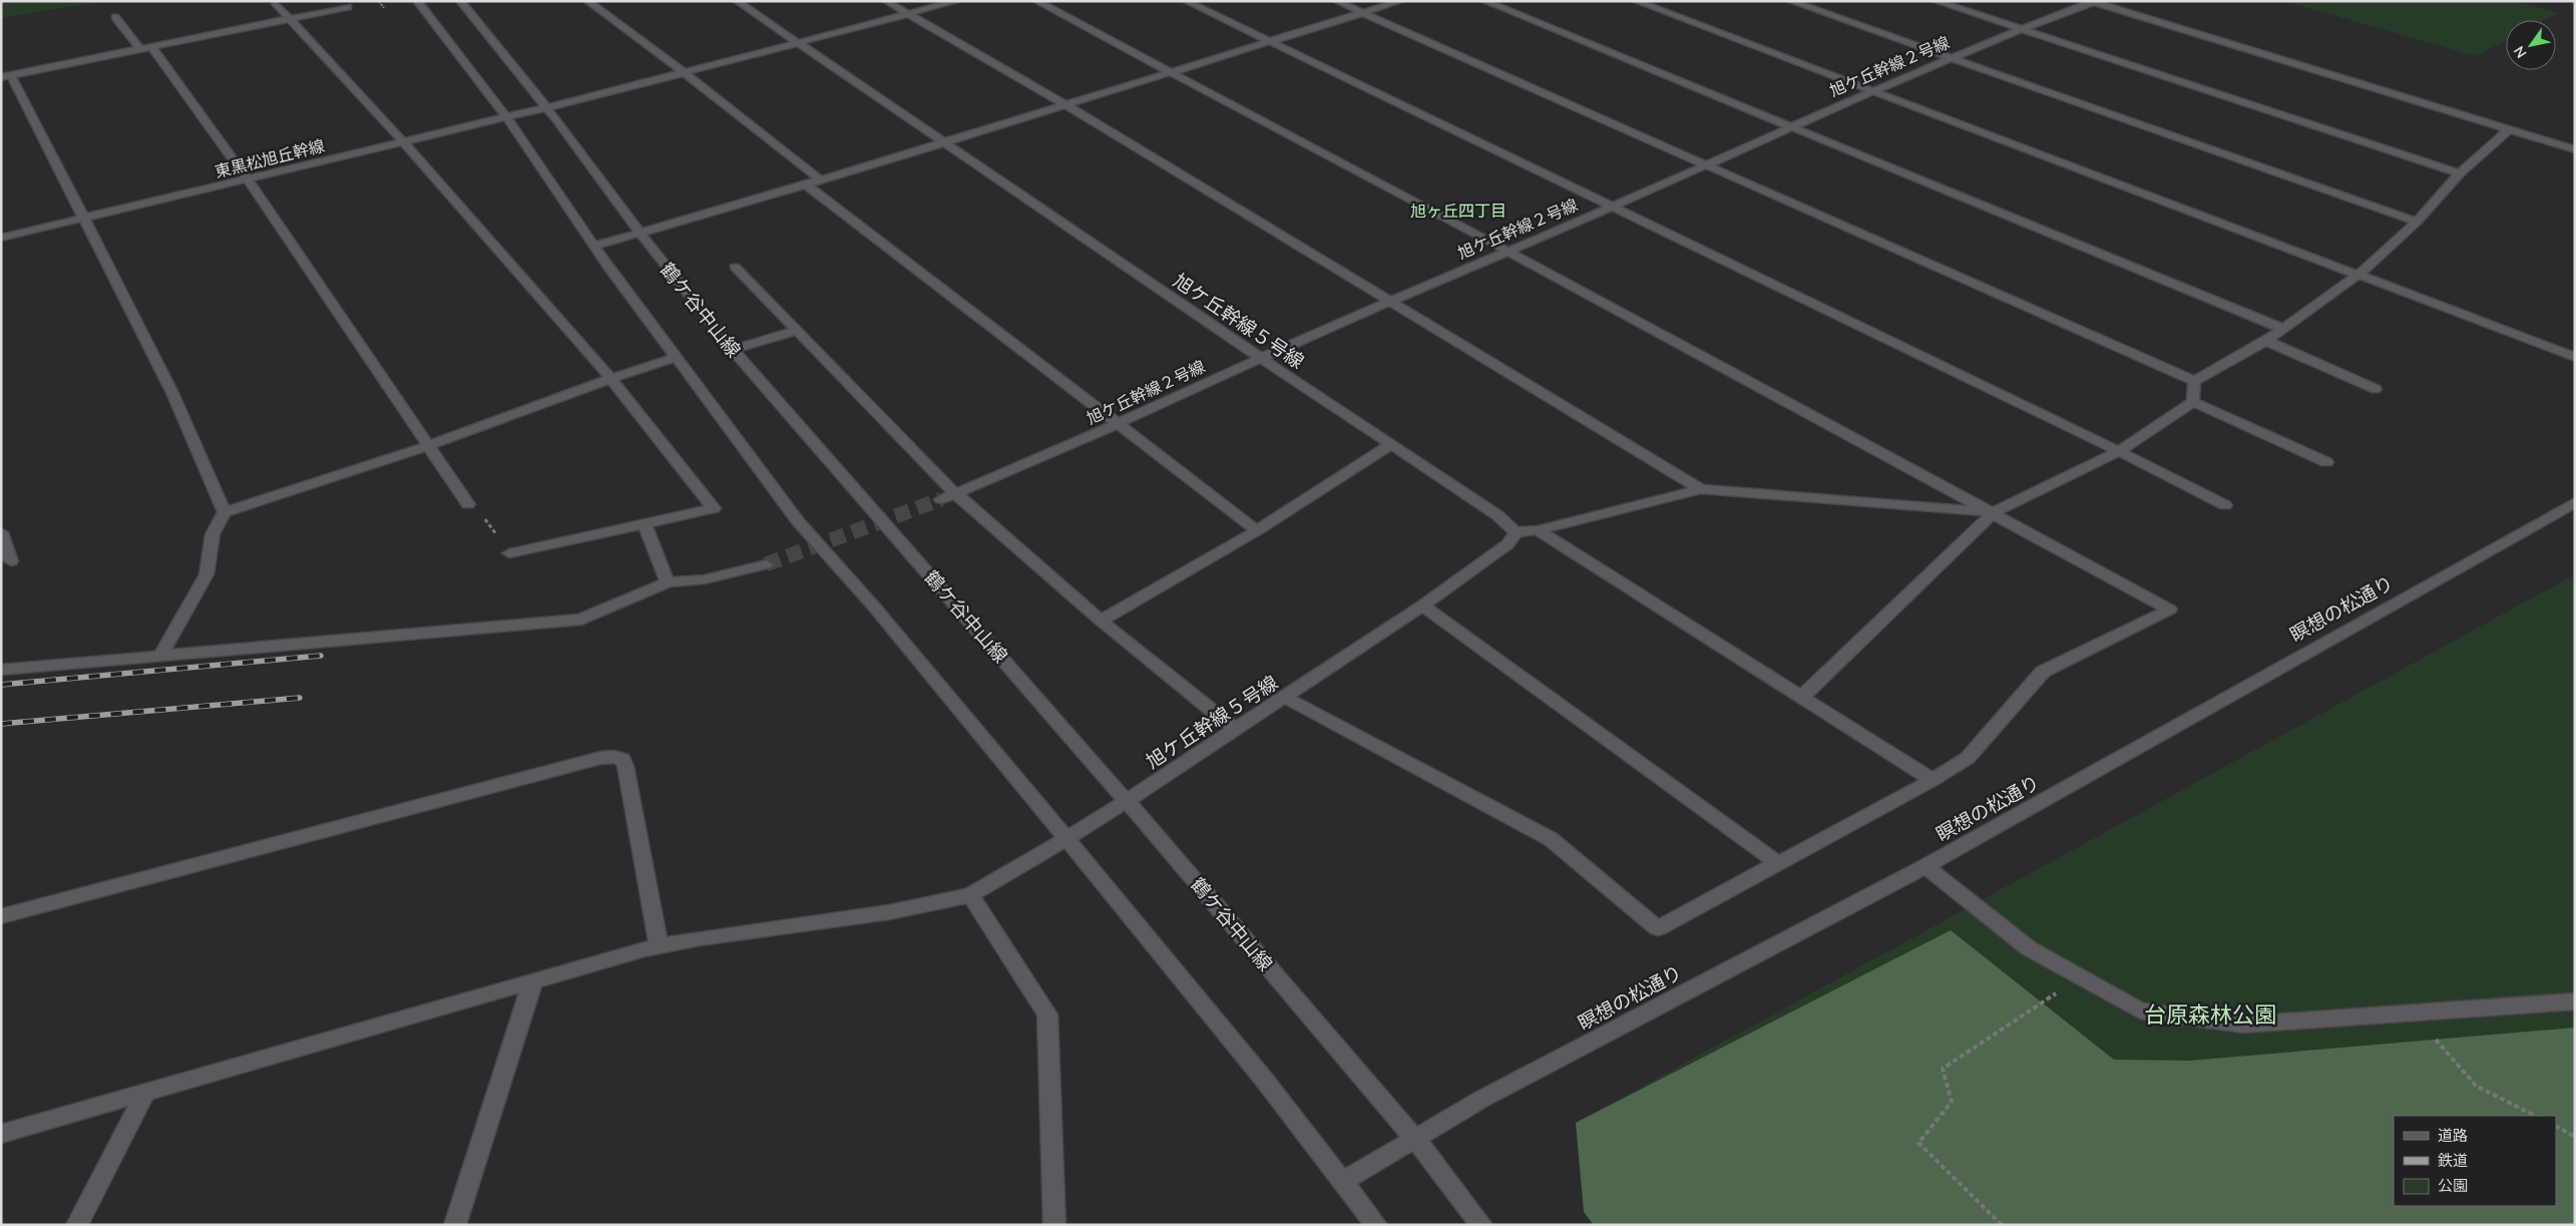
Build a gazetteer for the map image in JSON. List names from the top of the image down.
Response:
{
  "streets": {
    "street": [
      "旭ケ丘幹線２号線",
      "東黒松旭丘幹線",
      "鶴ケ谷中山線",
      "旭ケ丘幹線５号線",
      "瞑想の松通り"
    ]
  },
  "crossings": [
    ["旭ケ丘幹線２号線", "旭ケ丘幹線５号線"],
    ["東黒松旭丘幹線", "鶴ケ谷中山線"],
    ["東黒松旭丘幹線", "旭ケ丘幹線５号線"],
    ["鶴ケ谷中山線", "旭ケ丘幹線５号線"],
    ["鶴ケ谷中山線", "瞑想の松通り"]
  ],
  "districts": ["旭ヶ丘四丁目"],
  "parks": ["台原森林公園"],
  "legend": ["道路", "鉄道", "公園"],
  "north": "bottom left"
}
